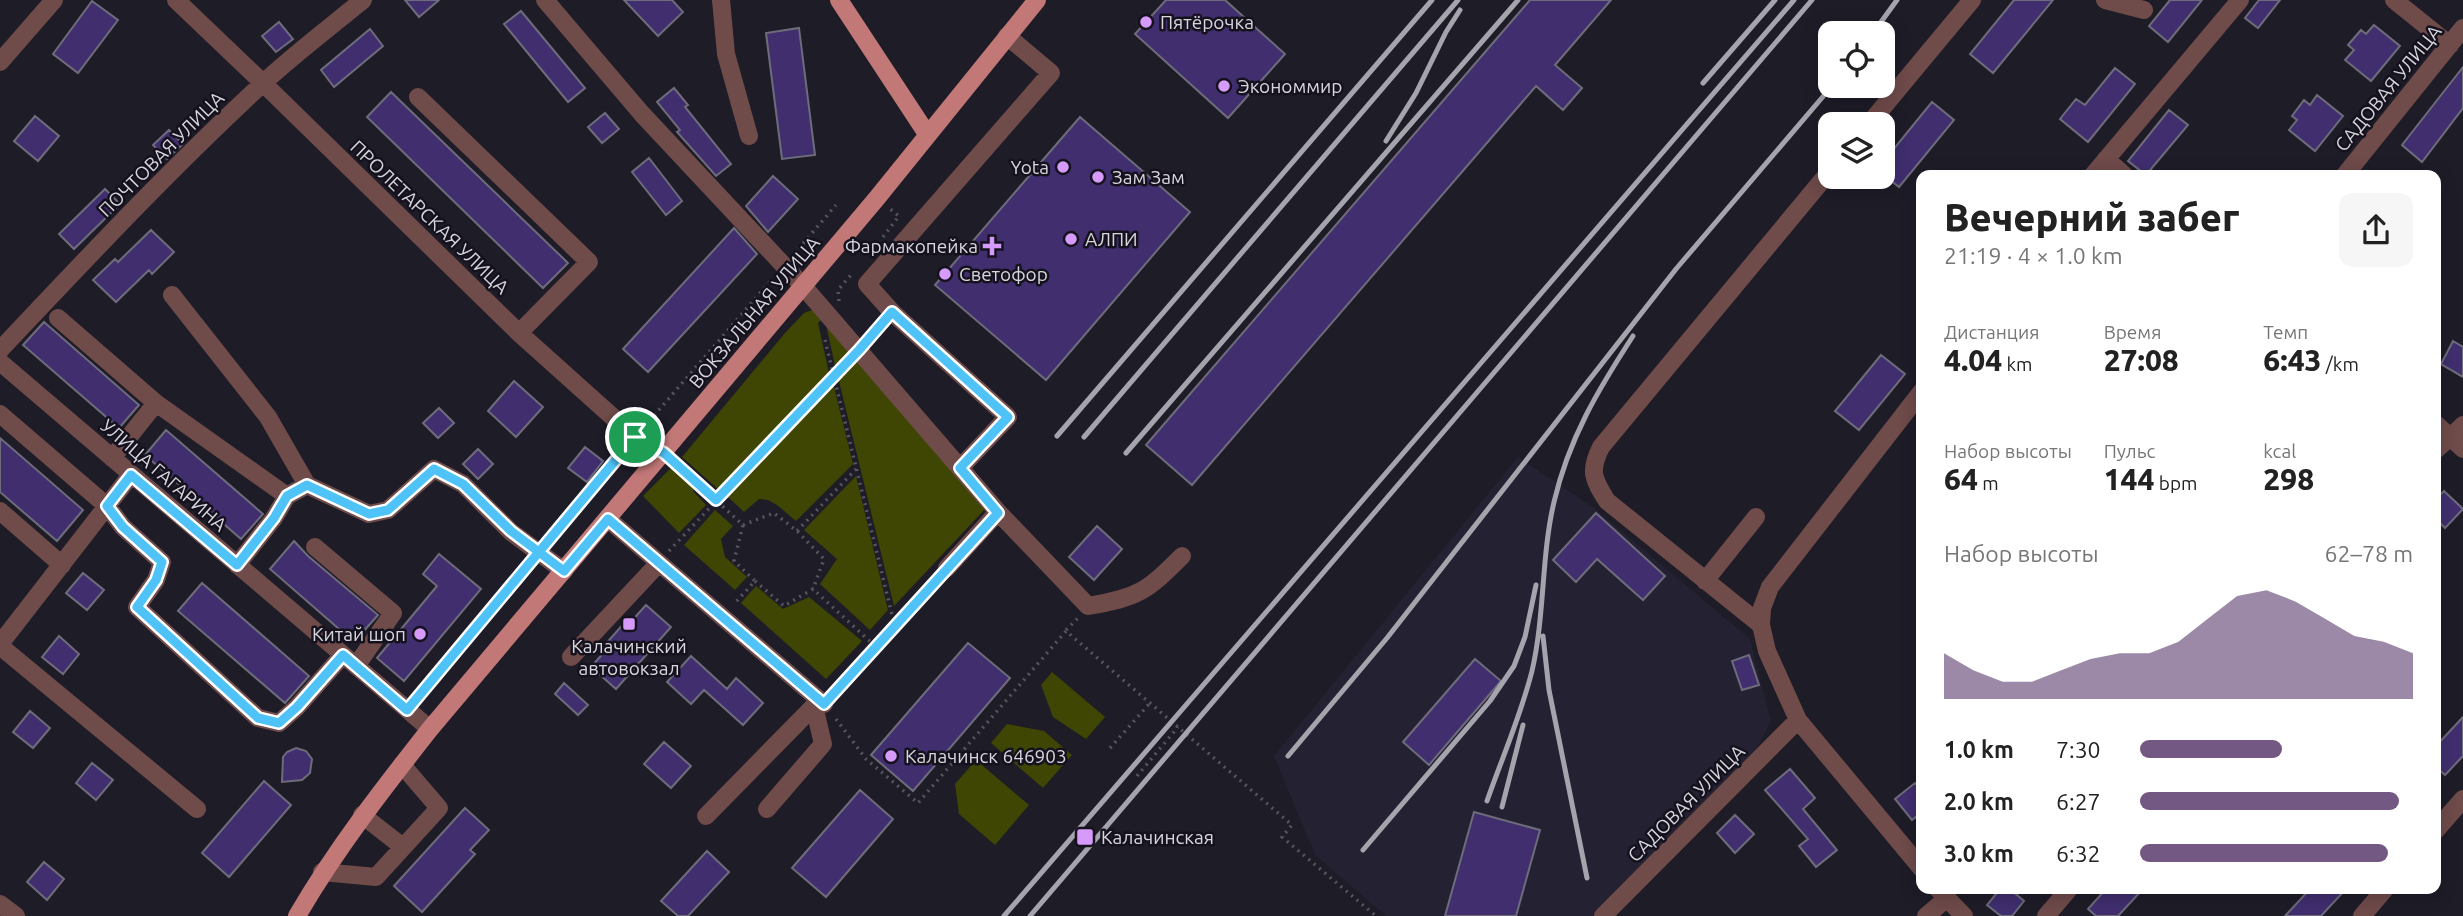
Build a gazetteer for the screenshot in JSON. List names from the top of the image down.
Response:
{
  "streets": {
    "main road": ["ВОКЗАЛЬНАЯ УЛИЦА"],
    "street": [
      "САДОВАЯ УЛИЦА",
      "ПОЧТОВАЯ УЛИЦА",
      "ПРОЛЕТАРСКАЯ УЛИЦА",
      "УЛИЦА ГАГАРИНА"
    ]
  },
  "crossings": [
    ["ПОЧТОВАЯ УЛИЦА", "ПРОЛЕТАРСКАЯ УЛИЦА"],
    ["ПРОЛЕТАРСКАЯ УЛИЦА", "ВОКЗАЛЬНАЯ УЛИЦА"],
    ["ВОКЗАЛЬНАЯ УЛИЦА", "УЛИЦА ГАГАРИНА"]
  ],
  "places": {
    "other": [
      "Пятёрочка",
      "Экономмир",
      "Yota",
      "Зам Зам",
      "АЛПИ",
      "Светофор",
      "Китай шоп",
      "Калачинск 646903"
    ],
    "health": ["Фармакопейка"],
    "transit": ["Калачинский автовокзал", "Калачинская"]
  },
  "page": {
    "heading": ["Вечерний забег", "21:19 · 4 × 1.0 km"],
    "stats": [
      ["Дистанция", "4.04 km"],
      ["Время", "27:08"],
      ["Темп", "6:43 /km"],
      ["Набор высоты", "64 m"],
      ["Пульс", "144 bpm"],
      ["kcal", "298"]
    ],
    "chart": ["Набор высоты", "62–78 m"],
    "list": [
      {
        "name": "1.0 km",
        "note": "7:30"
      },
      {
        "name": "2.0 km",
        "note": "6:27"
      },
      {
        "name": "3.0 km",
        "note": "6:32"
      }
    ]
  }
}
